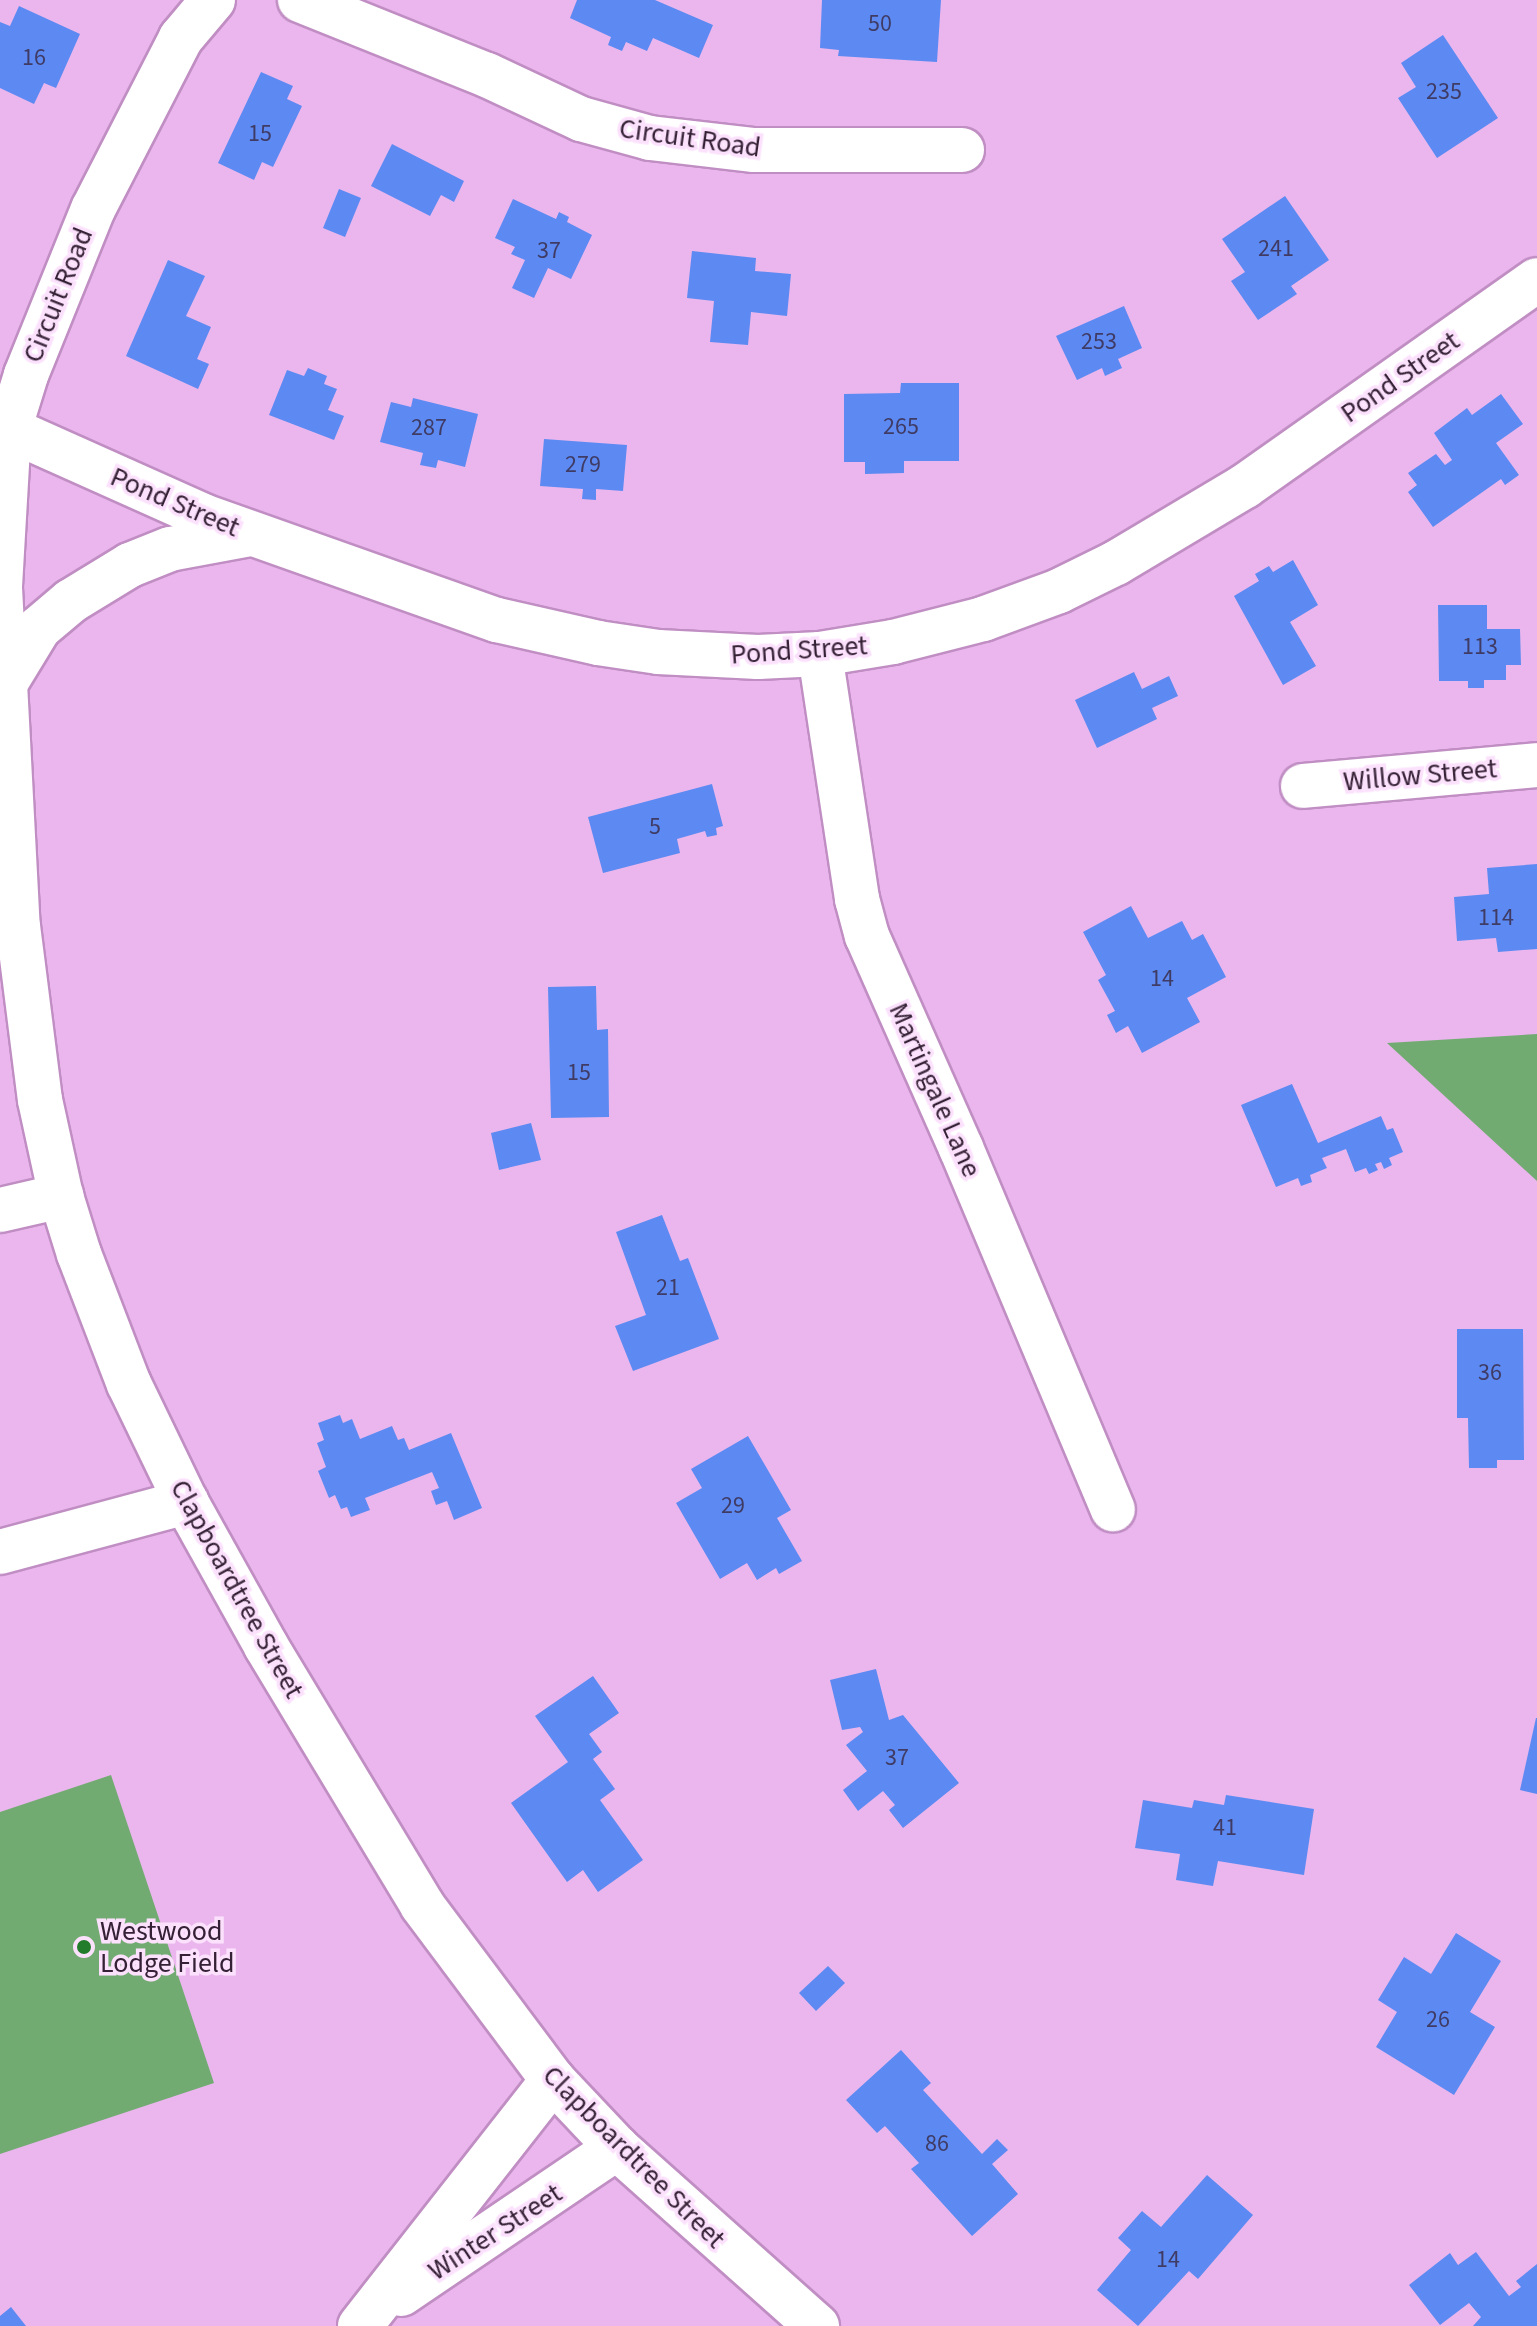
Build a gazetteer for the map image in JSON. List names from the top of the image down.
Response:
{
  "streets": {
    "street": [
      "Circuit Road",
      "Pond Street",
      "Willow Street",
      "Martingale Lane",
      "Clapboardtree Street",
      "Winter Street"
    ]
  },
  "crossings": [
    ["Circuit Road", "Pond Street"],
    ["Circuit Road", "Clapboardtree Street"],
    ["Pond Street", "Martingale Lane"],
    ["Pond Street", "Clapboardtree Street"],
    ["Clapboardtree Street", "Winter Street"]
  ],
  "places": ["Westwood Lodge Field"],
  "house_numbers": [
    "50",
    "16",
    "235",
    "15",
    "241",
    "37",
    "253",
    "265",
    "287",
    "279",
    "113",
    "5",
    "114",
    "14",
    "15",
    "21",
    "36",
    "29",
    "37",
    "41",
    "26",
    "86",
    "14"
  ]
}
